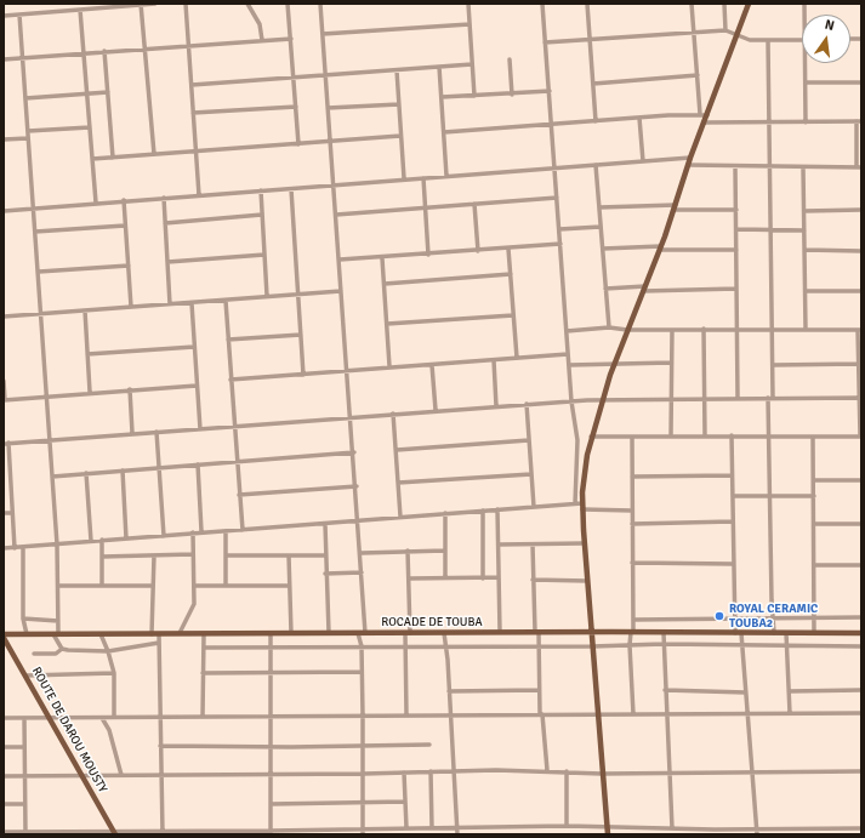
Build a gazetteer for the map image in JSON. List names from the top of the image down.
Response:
{
  "streets": {
    "main road": ["ROCADE DE TOUBA", "ROUTE DE DAROU MOUSTY"]
  },
  "crossings": [
    ["ROCADE DE TOUBA", "ROUTE DE DAROU MOUSTY"]
  ],
  "places": ["ROYAL CERAMIC TOUBA2"],
  "north": "top"
}
